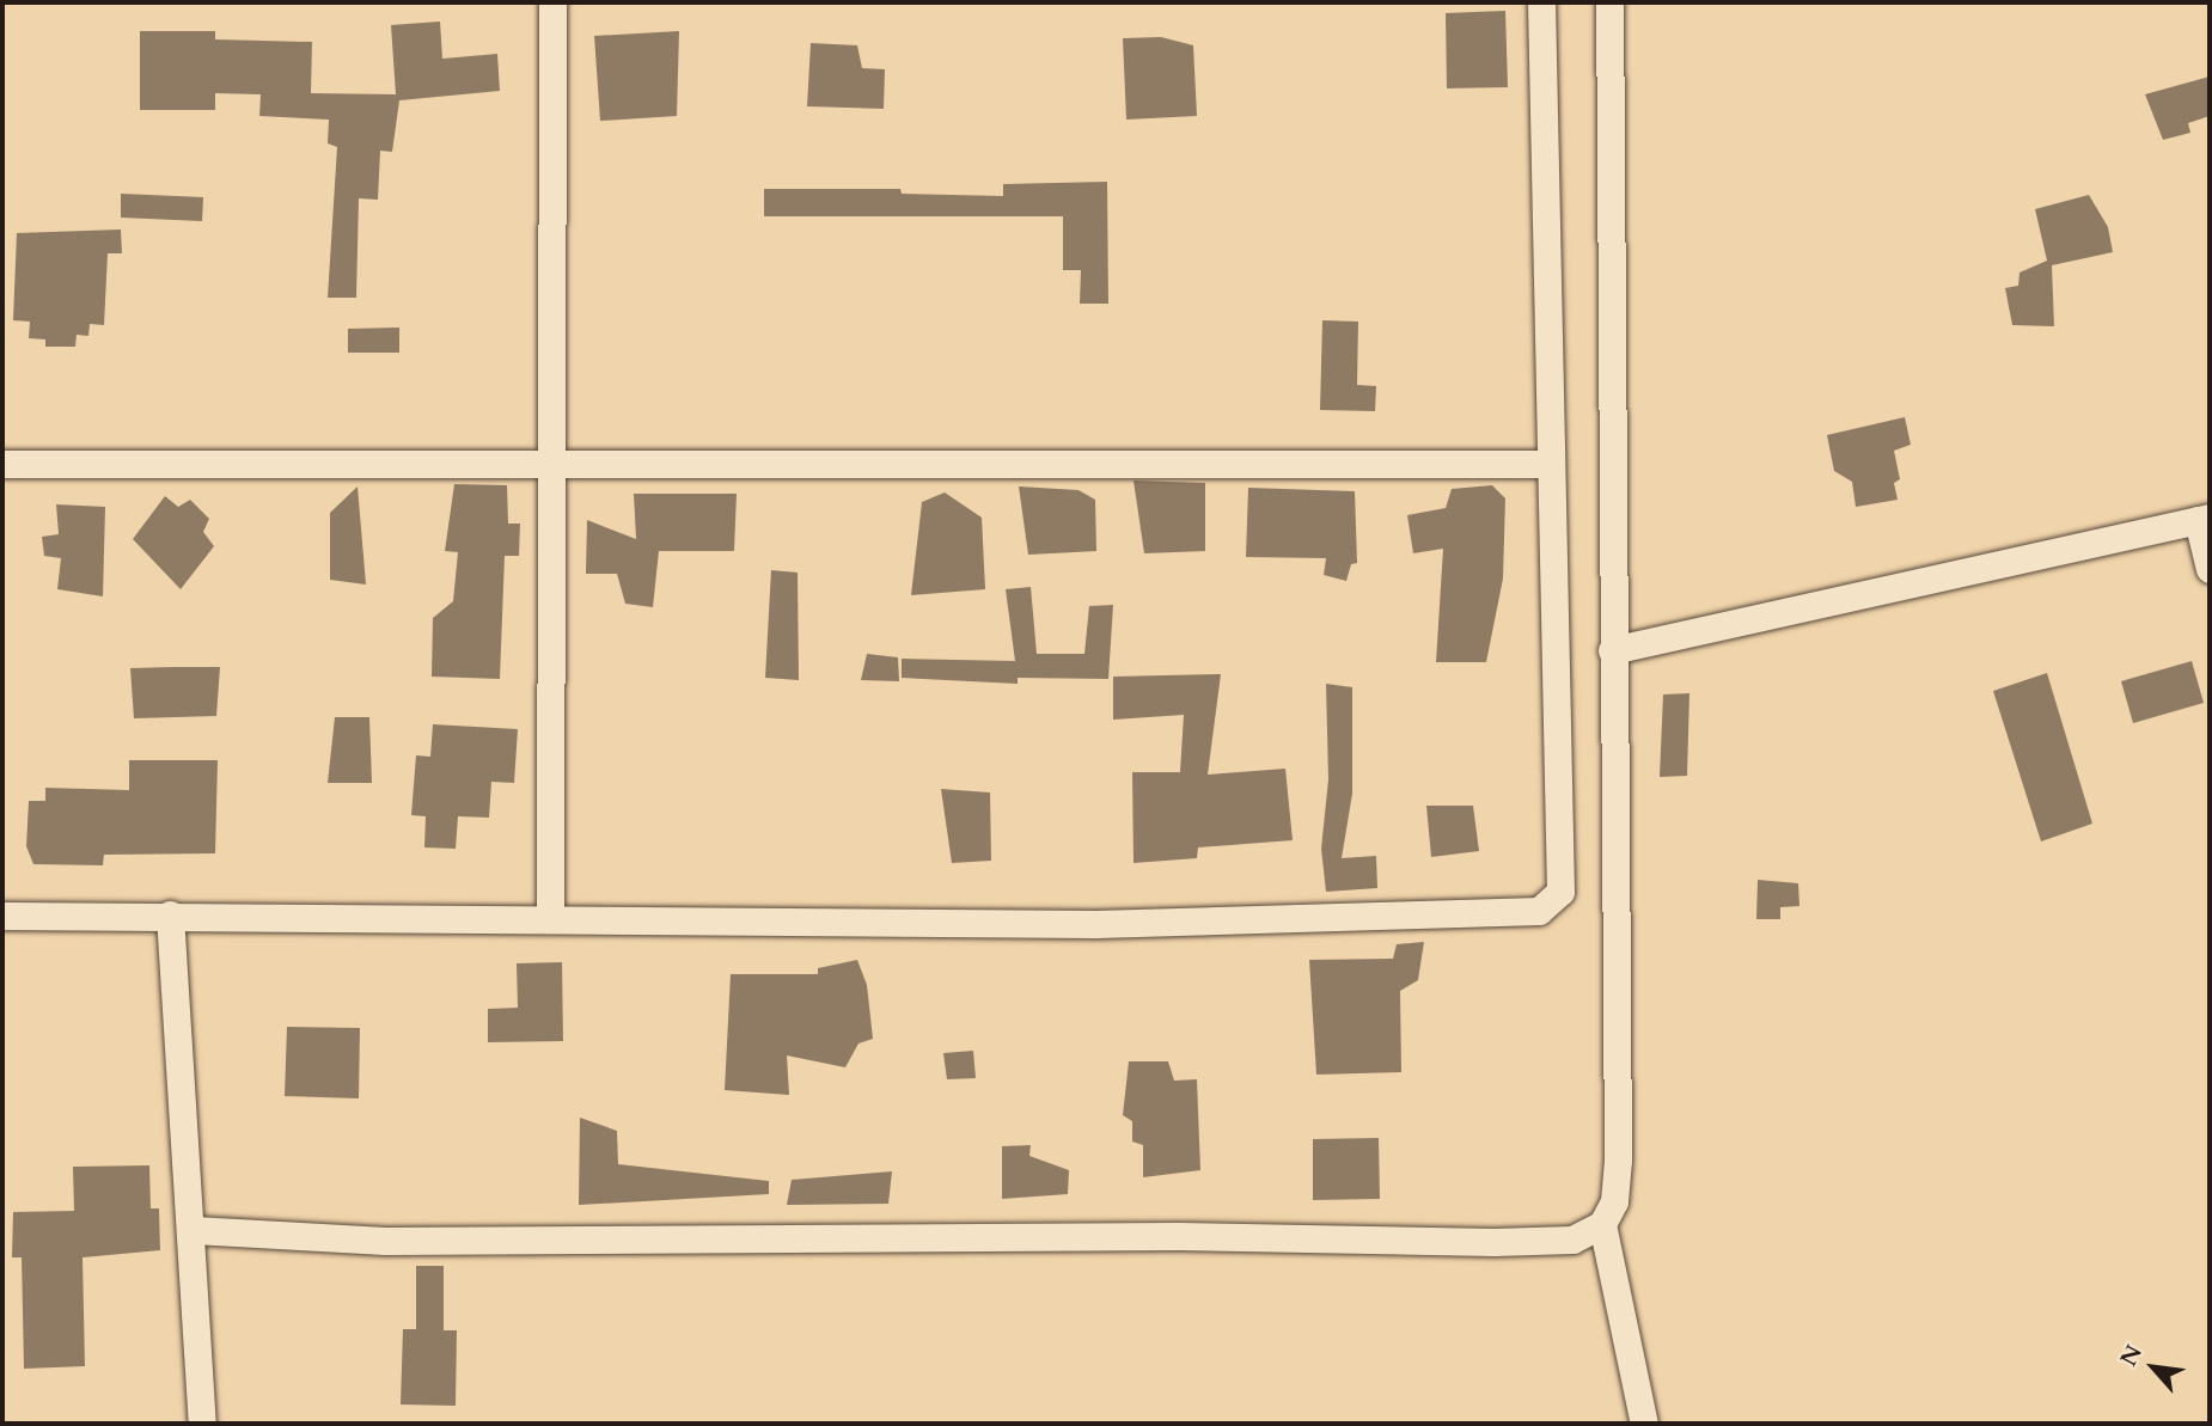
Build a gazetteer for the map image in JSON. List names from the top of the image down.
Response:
{
  "north": "top left"
}
